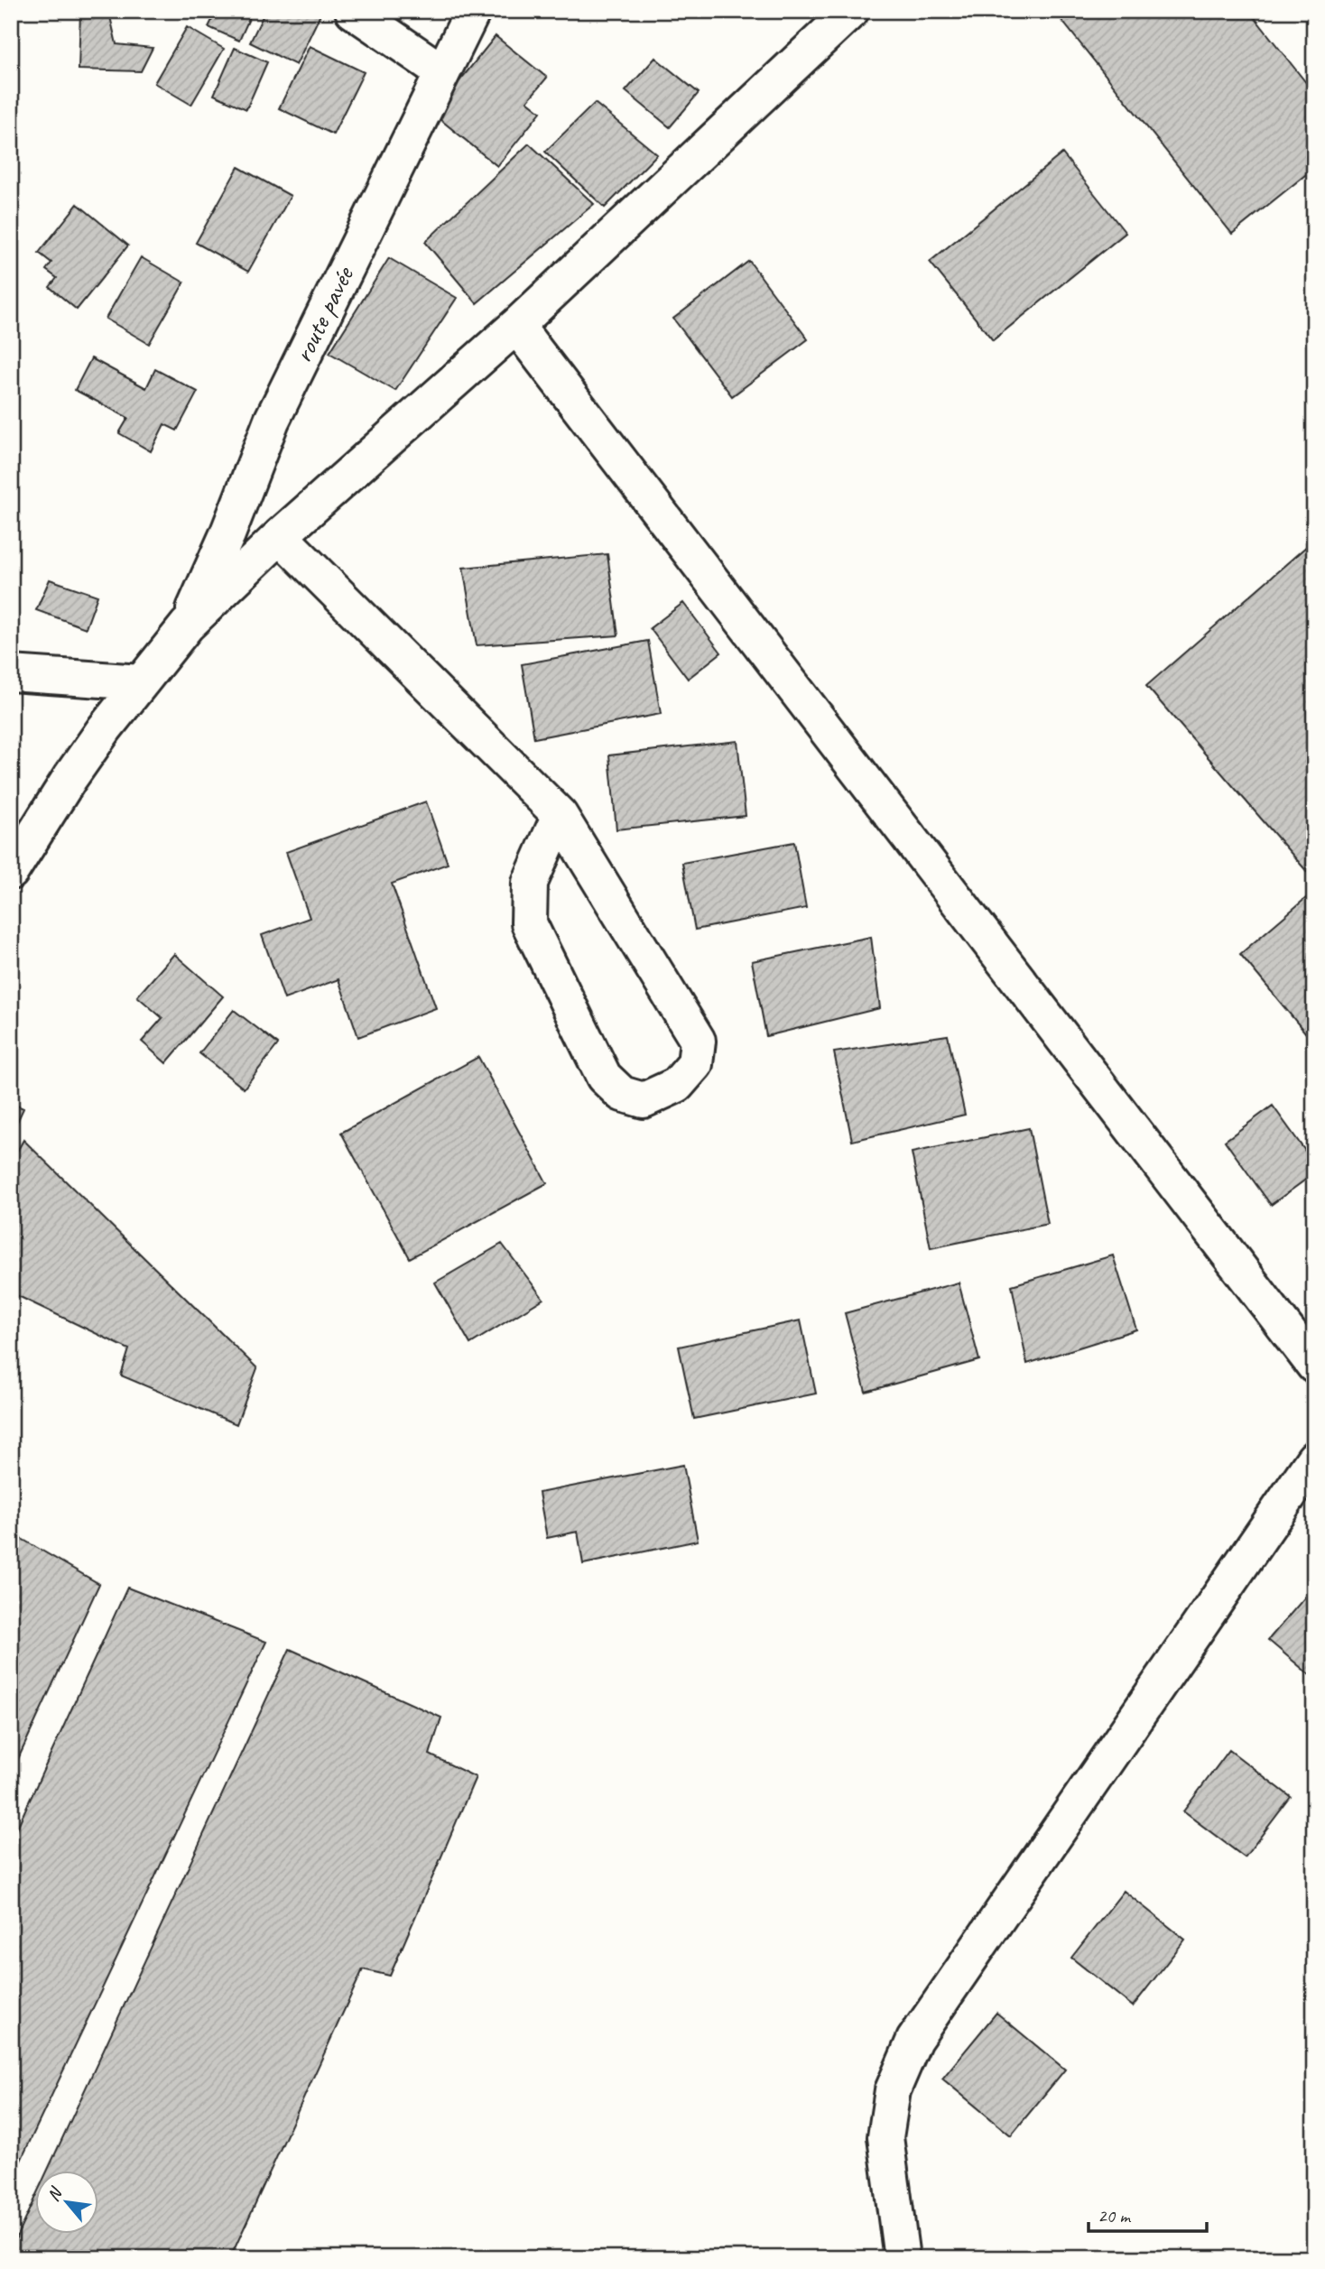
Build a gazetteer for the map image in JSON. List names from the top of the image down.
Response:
{
  "streets": {
    "street": ["route pavée"]
  },
  "scale_bar": "20 m",
  "north": "top left"
}
